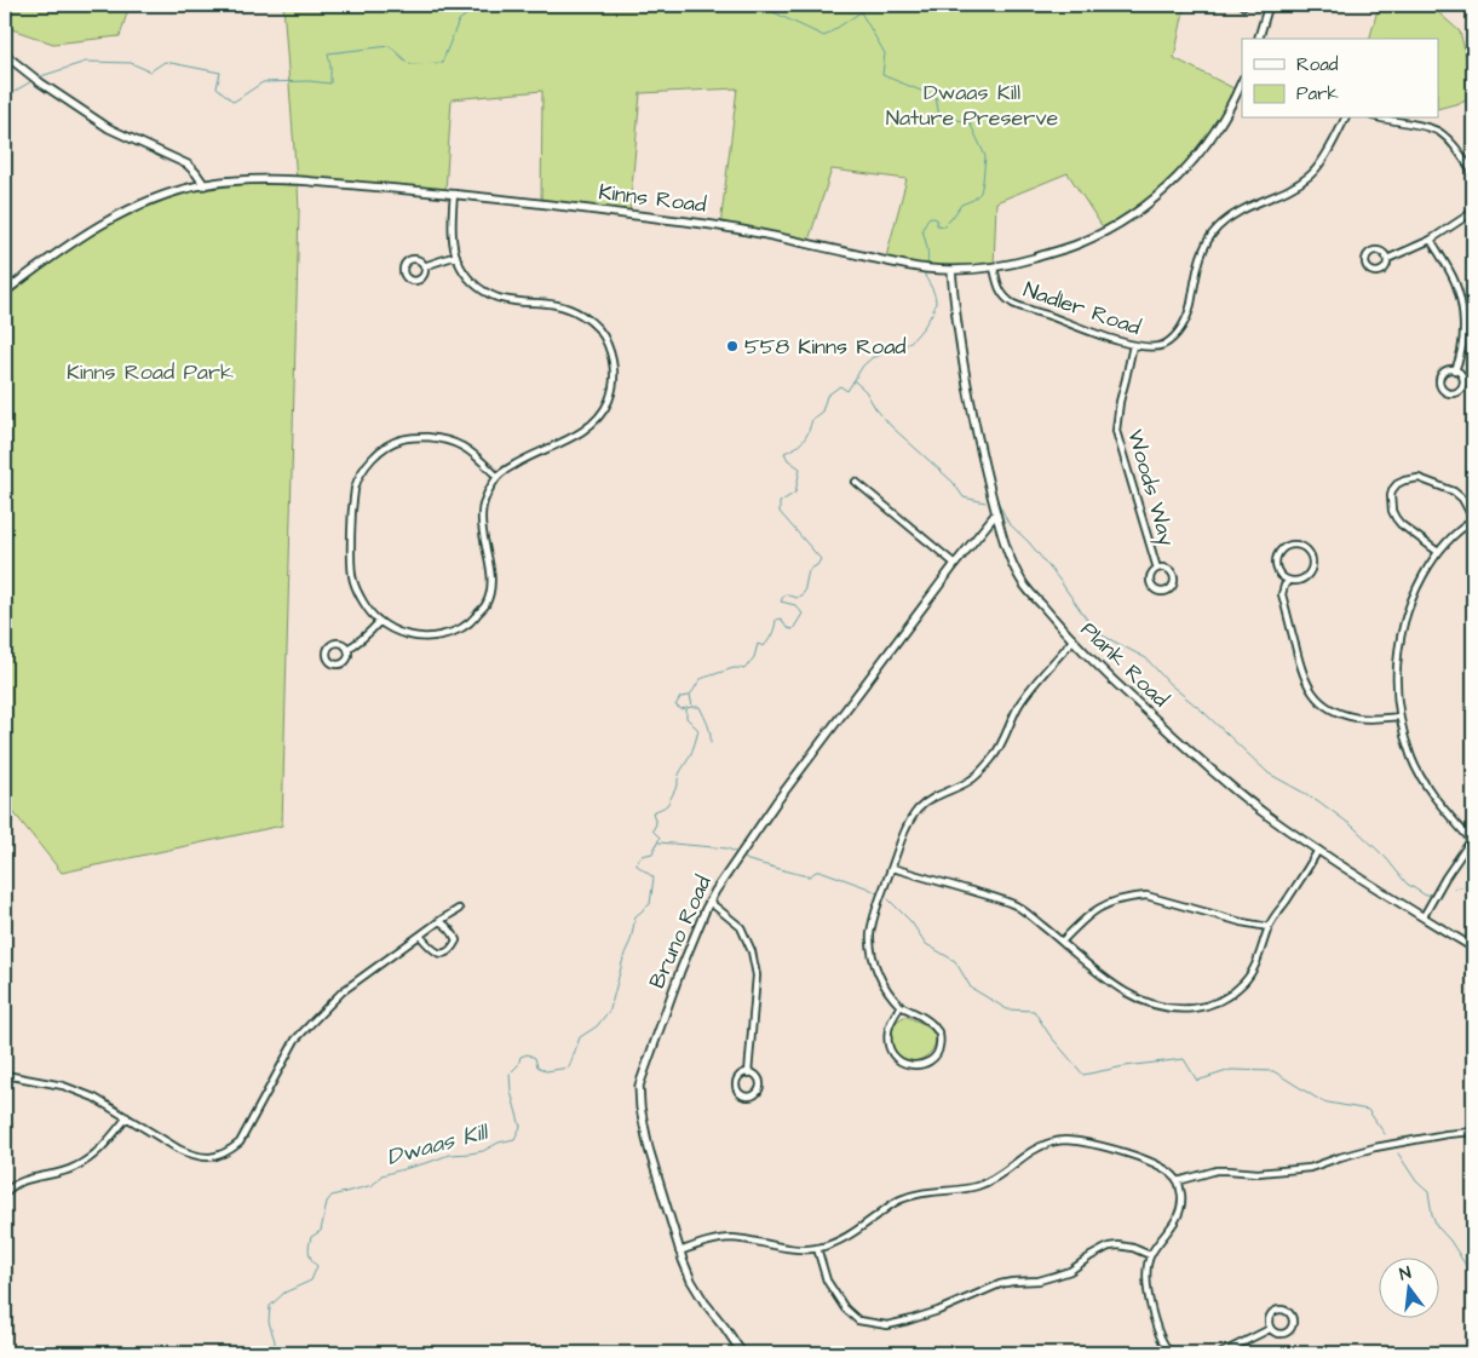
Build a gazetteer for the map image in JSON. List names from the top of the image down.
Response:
{
  "streets": {
    "street": [
      "Kinns Road",
      "Nadler Road",
      "Woods Way",
      "Plank Road",
      "Bruno Road"
    ]
  },
  "crossings": [
    ["Kinns Road", "Nadler Road"],
    ["Kinns Road", "Plank Road"],
    ["Nadler Road", "Woods Way"],
    ["Plank Road", "Bruno Road"]
  ],
  "water": ["Dwaas Kill"],
  "parks": ["Dwaas Kill Nature Preserve", "Kinns Road Park"],
  "places": ["558 Kinns Road"],
  "legend": ["Road", "Park"],
  "north": "top"
}
